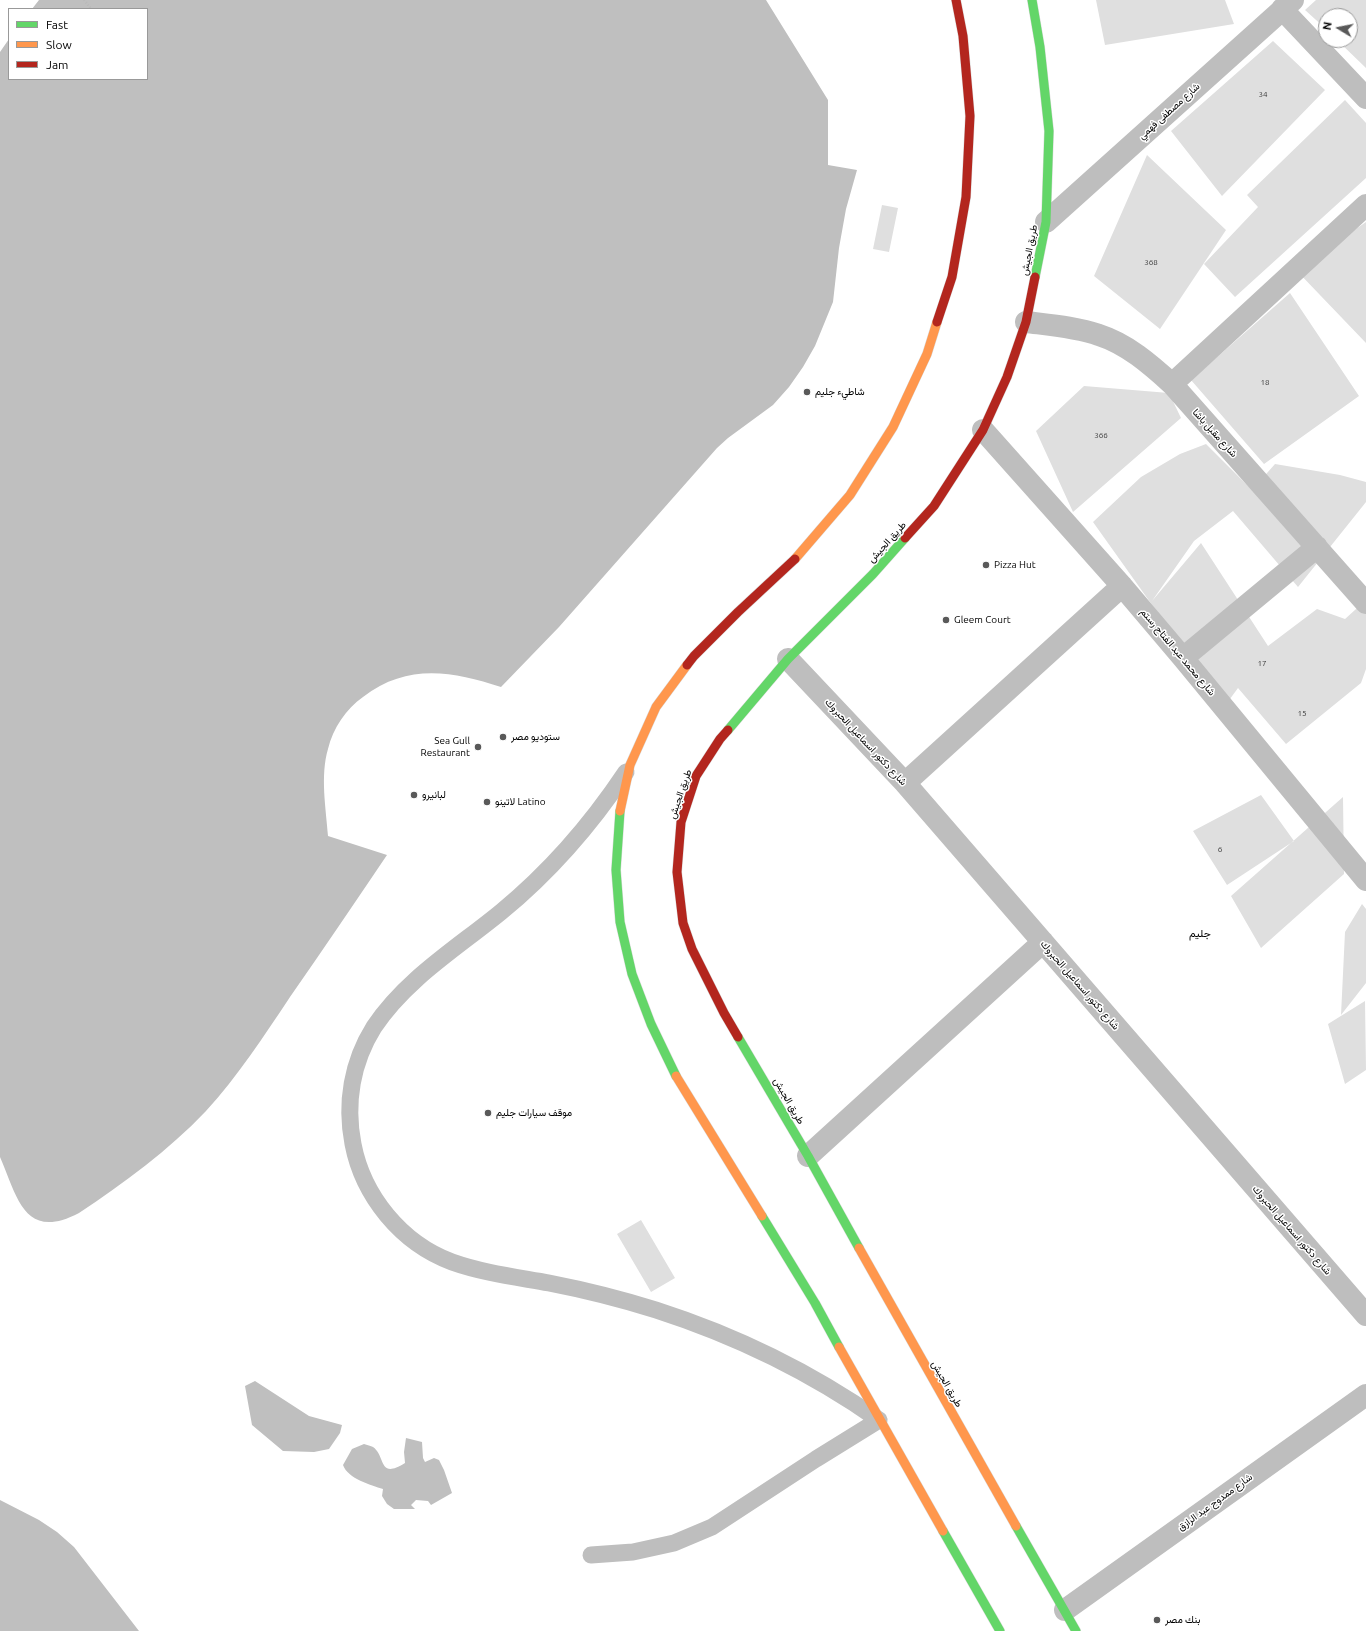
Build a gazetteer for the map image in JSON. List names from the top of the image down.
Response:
{
  "streets": {
    "highway": ["طريق الجيش"],
    "street": [
      "شارع مصطفى فهمي",
      "شارع مقبل باشا",
      "شارع محمد عبد الفتاح رستم",
      "شارع دكتور اسماعيل الحبروك",
      "شارع ممدوح عبد الرازق"
    ]
  },
  "crossings": [
    ["شارع مصطفى فهمي", "طريق الجيش"],
    ["طريق الجيش", "شارع مقبل باشا"],
    ["طريق الجيش", "شارع محمد عبد الفتاح رستم"],
    ["طريق الجيش", "شارع دكتور اسماعيل الحبروك"],
    ["طريق الجيش", "شارع ممدوح عبد الرازق"]
  ],
  "districts": ["جليم"],
  "places": [
    "شاطيء جليم",
    "Pizza Hut",
    "Gleem Court",
    "ستوديو مصر",
    "Sea Gull Restaurant",
    "لبانيرو",
    "لاتينو Latino",
    "موقف سيارات جليم",
    "بنك مصر"
  ],
  "house_numbers": [
    "34",
    "368",
    "18",
    "366",
    "17",
    "15",
    "6"
  ],
  "legend": ["Fast", "Slow", "Jam"],
  "north": "left"
}
